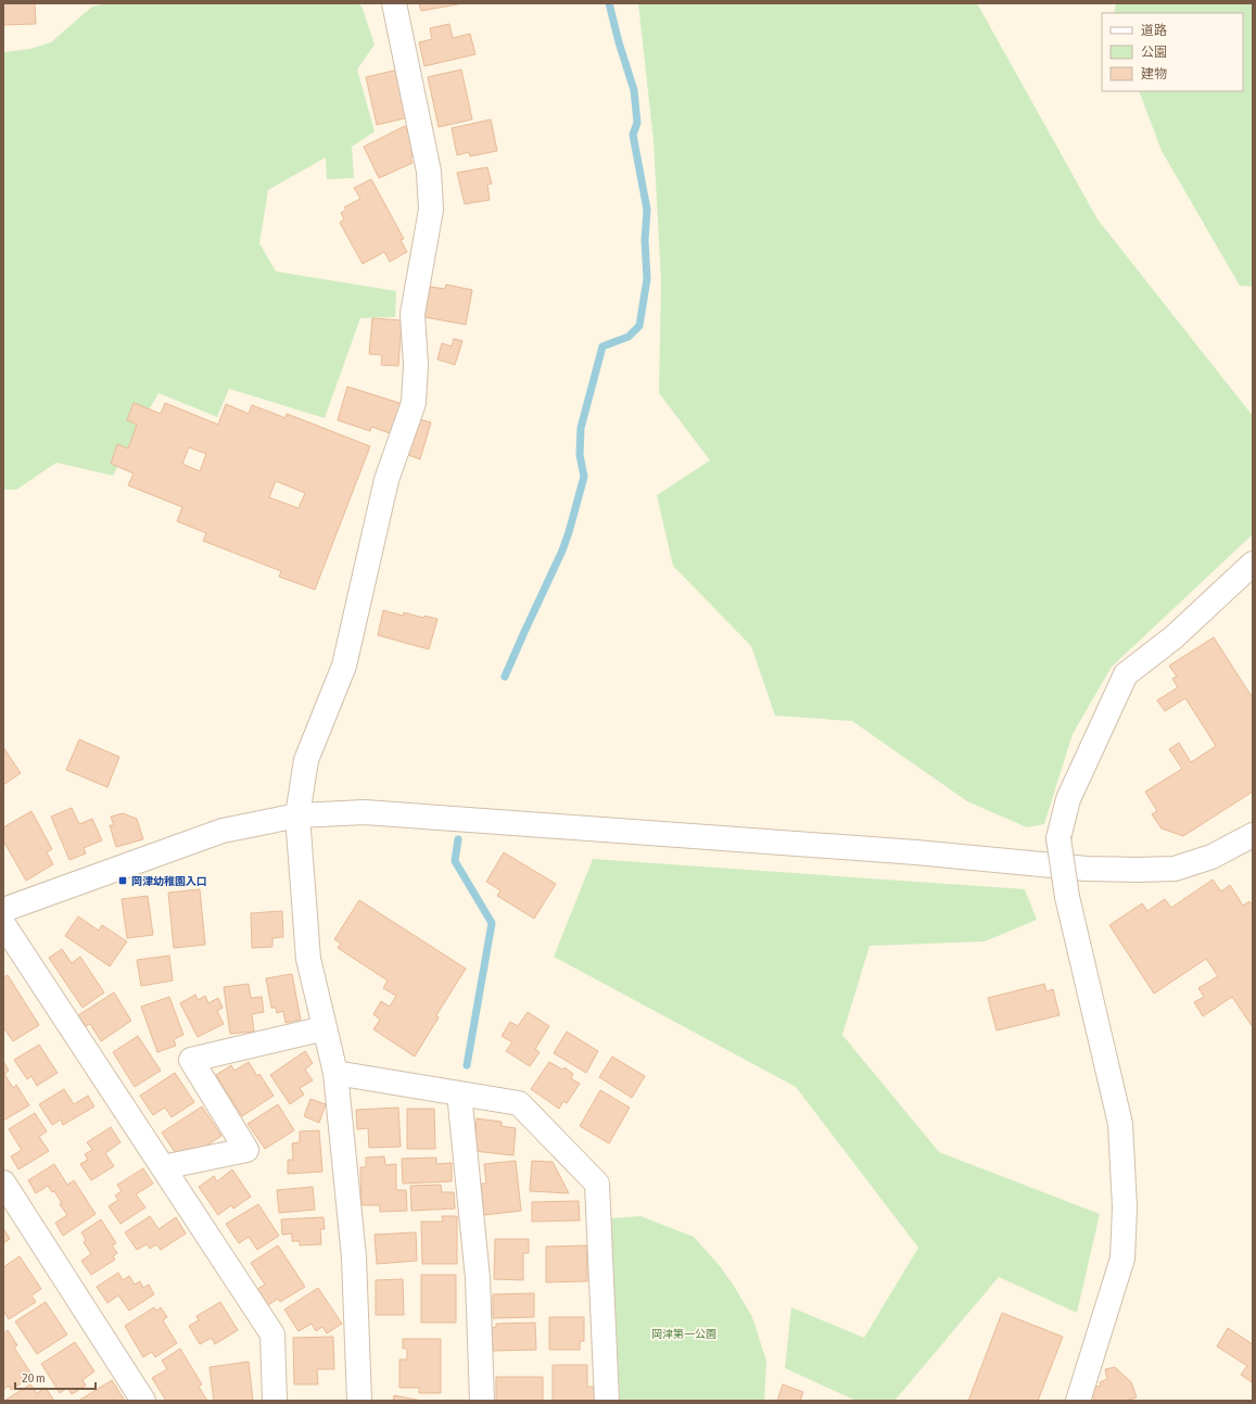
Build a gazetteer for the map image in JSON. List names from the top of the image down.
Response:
{
  "parks": ["岡津第一公園"],
  "places": {
    "transit": ["岡津幼稚園入口"]
  },
  "legend": ["道路", "公園", "建物"],
  "scale_bar": "20 m"
}
